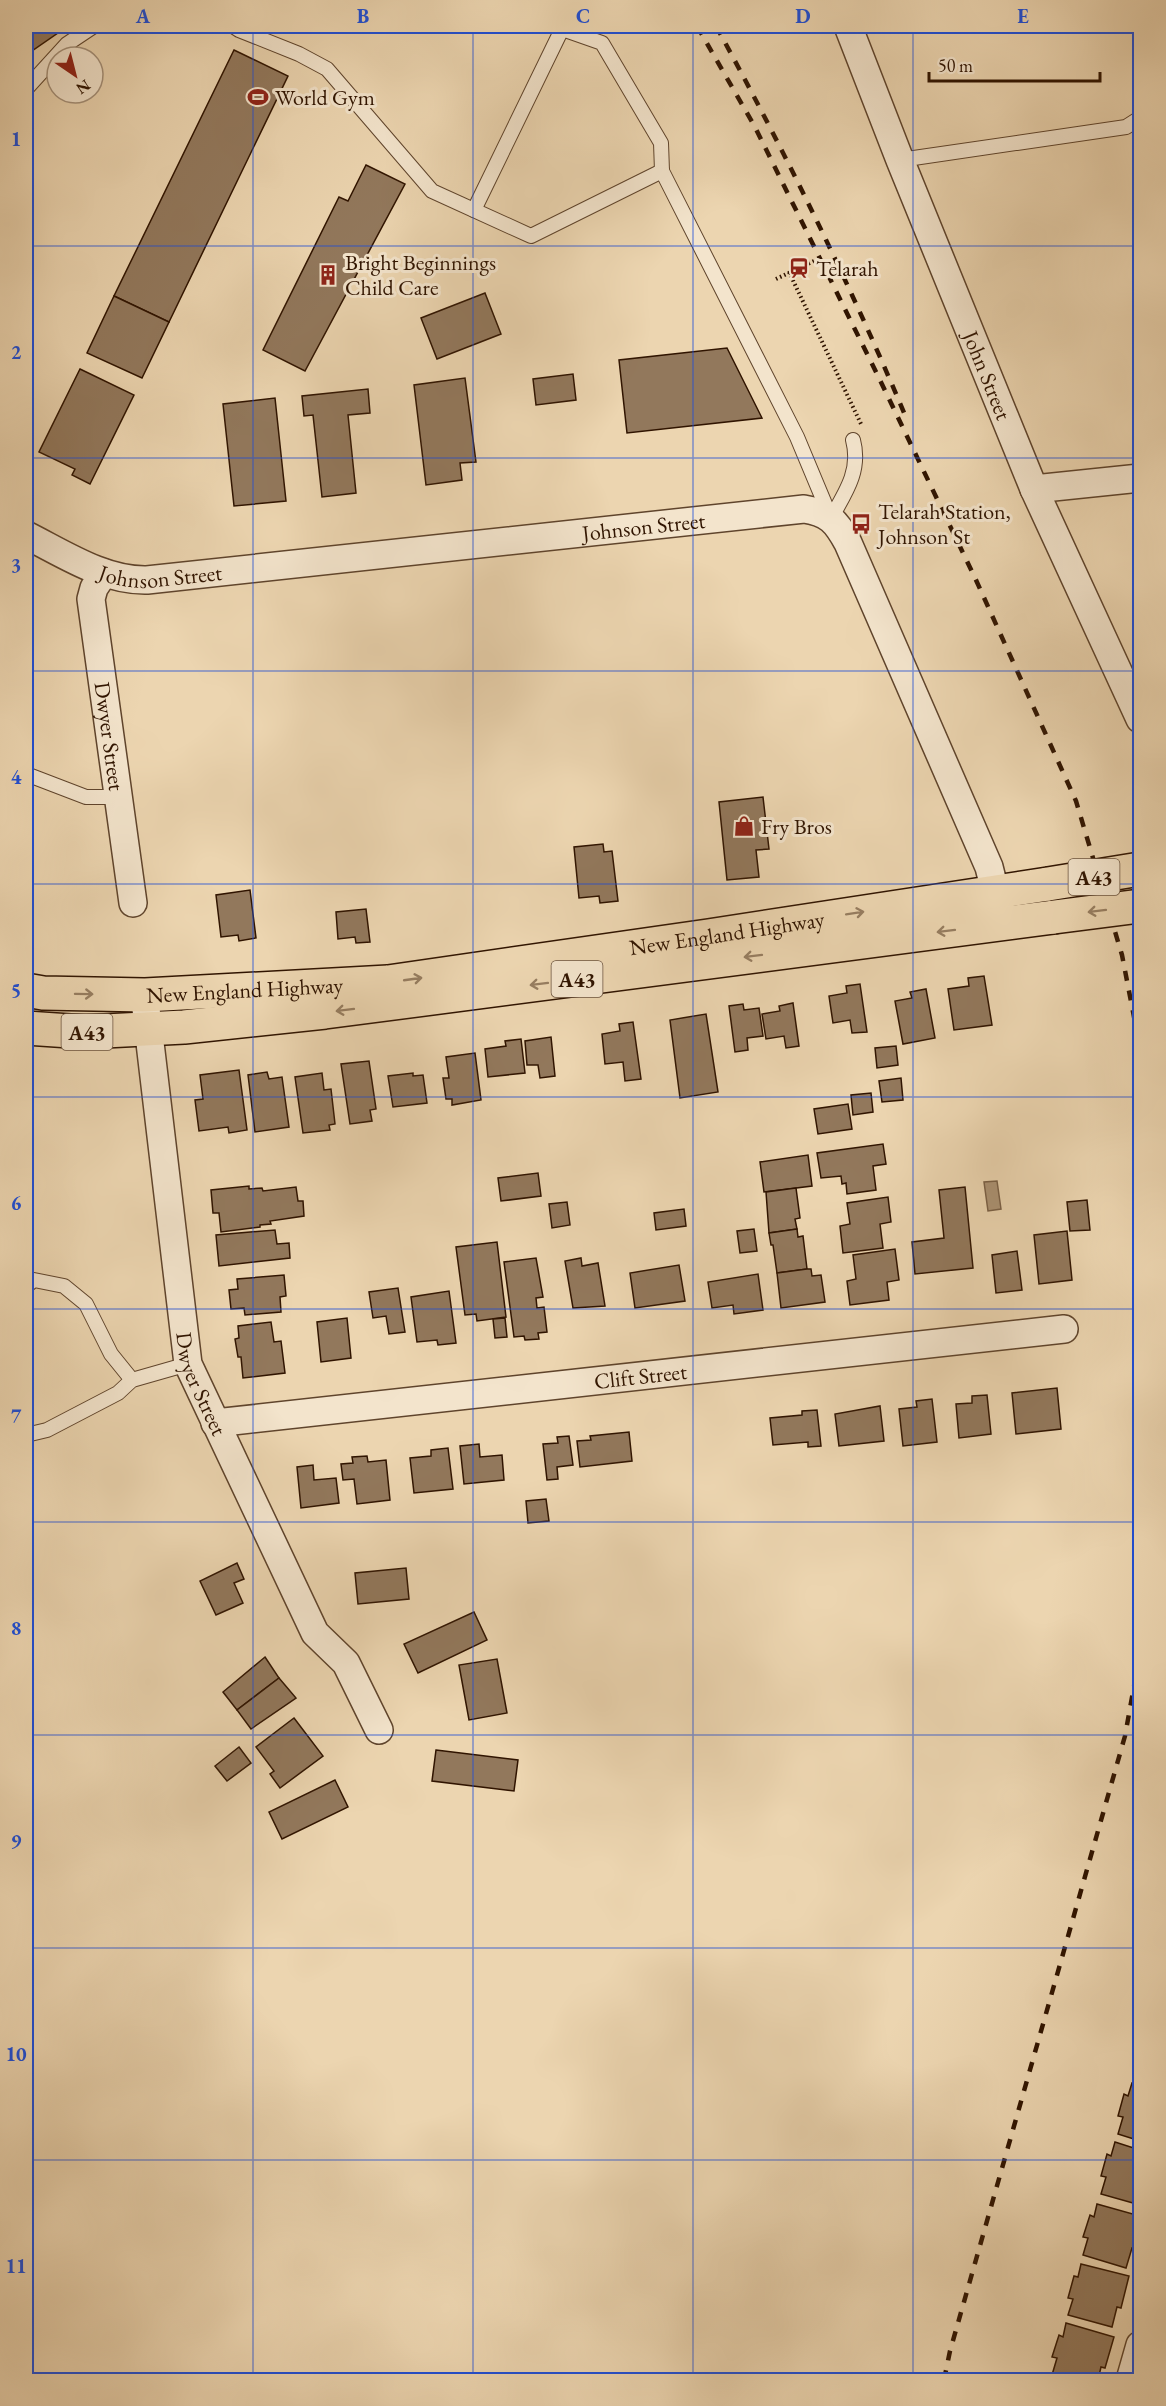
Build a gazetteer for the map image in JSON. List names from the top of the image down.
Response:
{
  "streets": {
    "highway": ["A43", "New England Highway"],
    "street": [
      "John Street",
      "Johnson Street",
      "Dwyer Street",
      "Clift Street"
    ]
  },
  "crossings": [
    ["Johnson Street", "Dwyer Street"],
    ["Dwyer Street", "New England Highway"],
    ["Dwyer Street", "Clift Street"]
  ],
  "places": {
    "sports": ["World Gym"],
    "station": ["Telarah"],
    "building": ["Bright Beginnings Child Care"],
    "bus stop": ["Telarah Station, Johnson St"],
    "shop": ["Fry Bros"]
  },
  "scale_bar": "50 m",
  "north": "bottom right",
  "grid": {
    "columns": [
      "A",
      "B",
      "C",
      "D",
      "E"
    ],
    "rows": [
      "1",
      "2",
      "3",
      "4",
      "5",
      "6",
      "7",
      "8",
      "9",
      "10",
      "11"
    ]
  }
}
